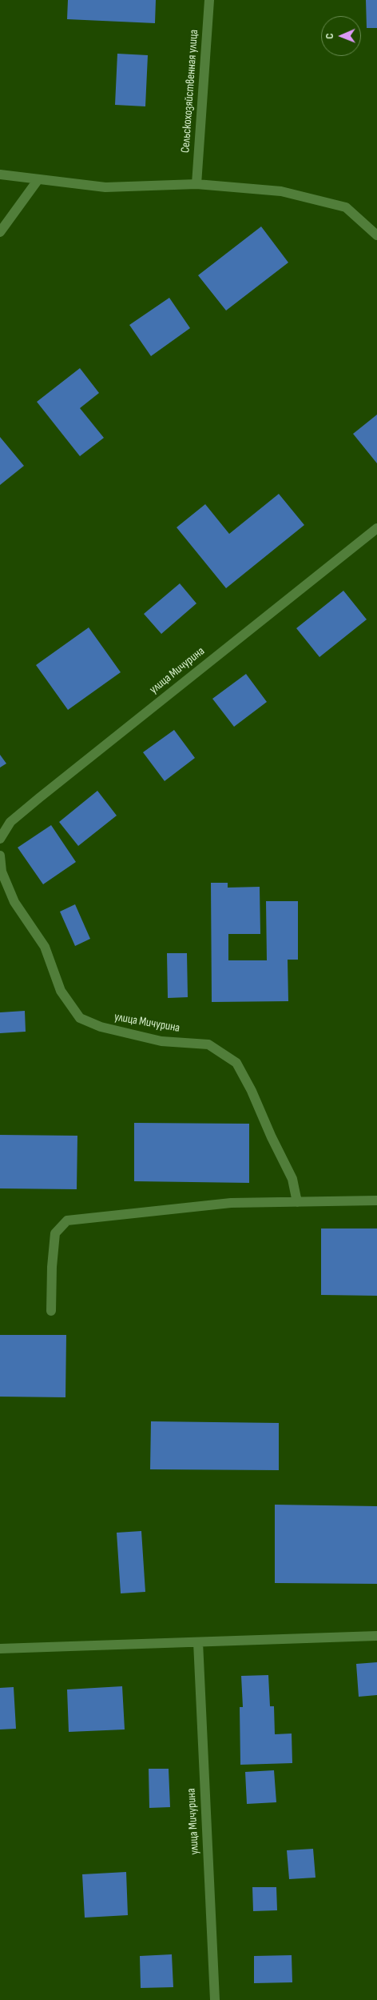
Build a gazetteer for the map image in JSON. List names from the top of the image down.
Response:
{
  "streets": {
    "street": ["Сельскохозяйственная улица", "улица Мичурина"]
  },
  "north": "left"
}
